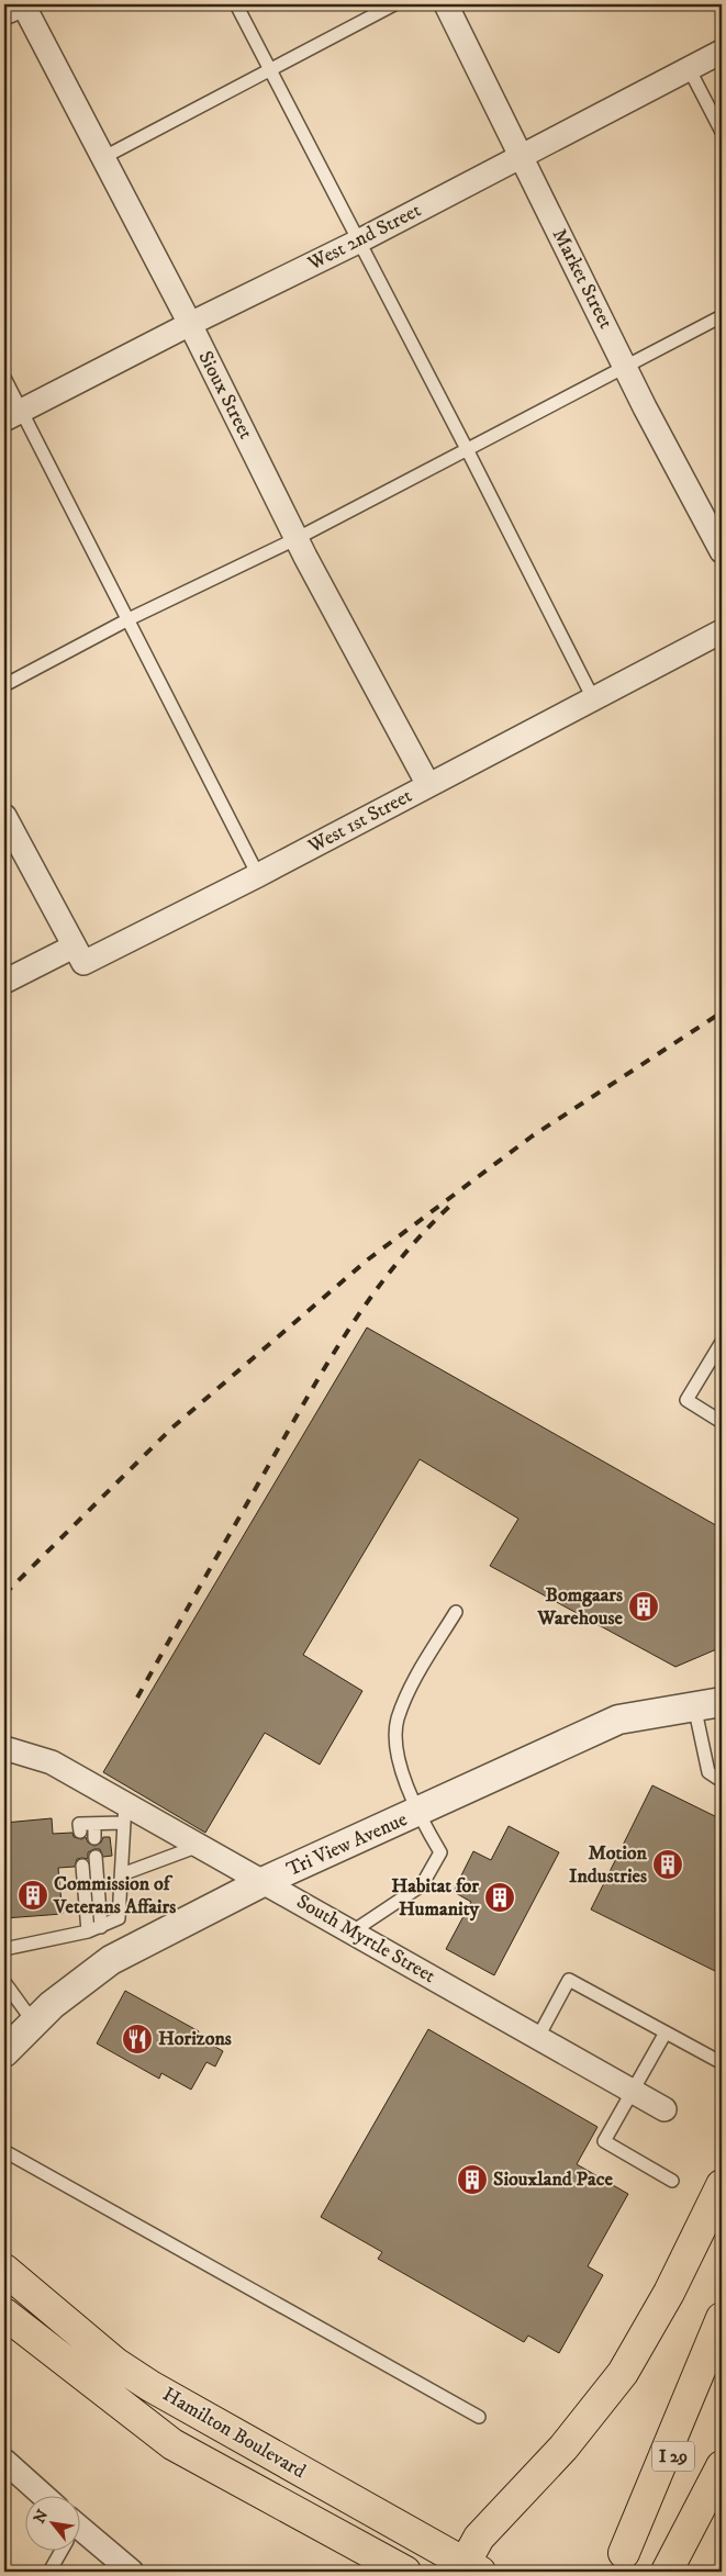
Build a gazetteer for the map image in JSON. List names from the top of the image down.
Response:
{
  "streets": {
    "main road": ["Hamilton Boulevard", "I 29"],
    "street": [
      "West 2nd Street",
      "Market Street",
      "Sioux Street",
      "West 1st Street",
      "Tri View Avenue",
      "South Myrtle Street"
    ]
  },
  "crossings": [
    ["West 2nd Street", "Market Street"],
    ["West 2nd Street", "Sioux Street"],
    ["Sioux Street", "West 1st Street"],
    ["Tri View Avenue", "South Myrtle Street"]
  ],
  "places": {
    "building": [
      "Bomgaars Warehouse",
      "Motion Industries",
      "Commission of Veterans Affairs",
      "Habitat for Humanity",
      "Siouxland Pace"
    ],
    "restaurant": ["Horizons"]
  },
  "north": "top left"
}
